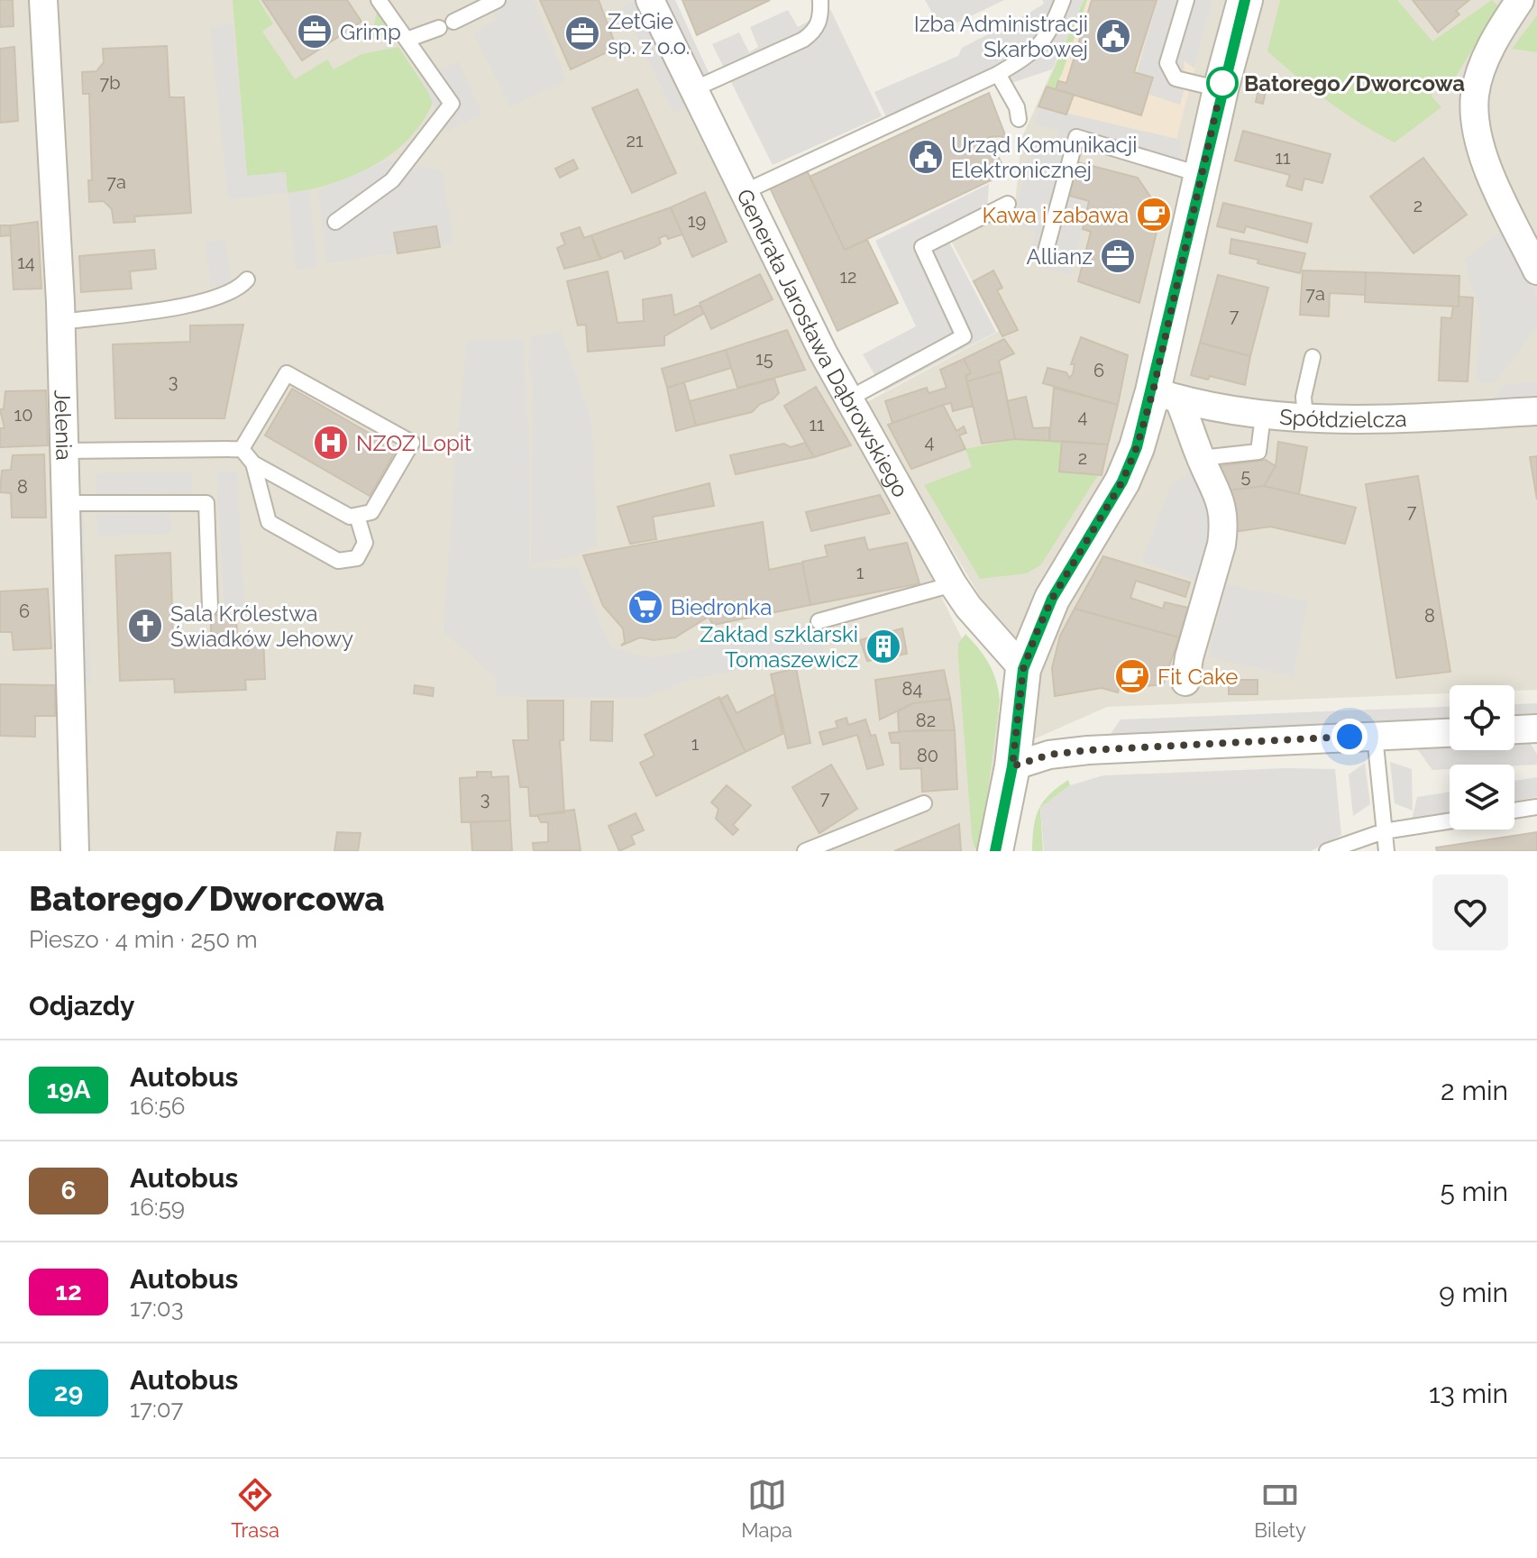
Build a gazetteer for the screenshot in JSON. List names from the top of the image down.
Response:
{
  "streets": {
    "street": ["Generała Jarosława Dąbrowskiego", "Spółdzielcza", "Jelenia"]
  },
  "places": {
    "office": ["Grimp", "ZetGie sp. z o.o.", "Allianz"],
    "public building": ["Izba Administracji Skarbowej", "Urząd Komunikacji Elektronicznej"],
    "other": ["Batorego/Dworcowa"],
    "cafe": ["Kawa i zabawa", "Fit Cake"],
    "hospital": ["NZOZ Lopit"],
    "supermarket": ["Biedronka"],
    "church": ["Sala Królestwa Świadków Jehowy"],
    "building": ["Zakład szklarski Tomaszewicz"]
  },
  "lines": ["bus line 19A"],
  "house_numbers": [
    "7b",
    "21",
    "11",
    "7a",
    "2",
    "19",
    "14",
    "12",
    "7a",
    "7",
    "15",
    "6",
    "3",
    "10",
    "4",
    "11",
    "4",
    "2",
    "5",
    "8",
    "7",
    "1",
    "6",
    "8",
    "84",
    "82",
    "1",
    "80",
    "7",
    "3"
  ],
  "page": {
    "heading": [
      ["Batorego/Dworcowa", "Pieszo · 4 min · 250 m"],
      "Odjazdy"
    ],
    "list": [
      {
        "mark": "19A",
        "name": "Autobus",
        "note": "16:56",
        "value": "2 min"
      },
      {
        "mark": "6",
        "name": "Autobus",
        "note": "16:59",
        "value": "5 min"
      },
      {
        "mark": "12",
        "name": "Autobus",
        "note": "17:03",
        "value": "9 min"
      },
      {
        "mark": "29",
        "name": "Autobus",
        "note": "17:07",
        "value": "13 min"
      }
    ],
    "tabs": ["Trasa", "Mapa", "Bilety"]
  }
}
